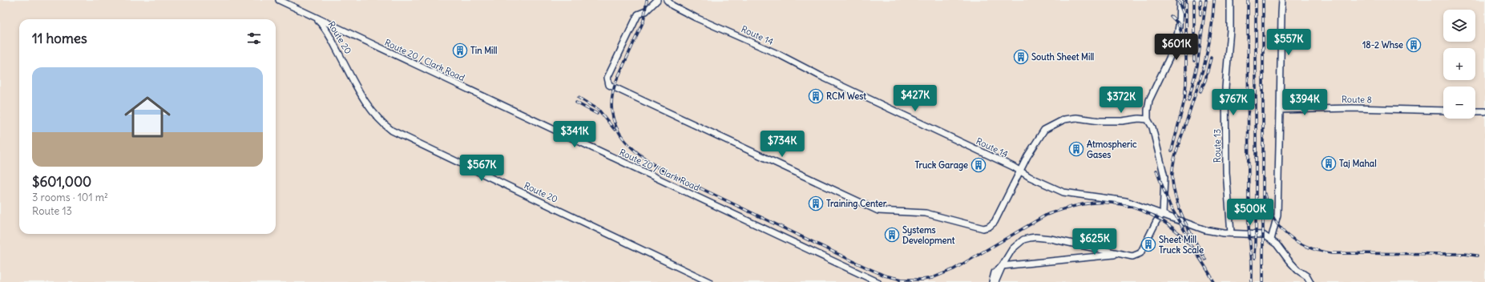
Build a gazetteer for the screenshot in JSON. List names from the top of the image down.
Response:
{
  "streets": {
    "street": [
      "Route 14",
      "Route 20",
      "Route 20 / Clark Road",
      "Route 8",
      "Route 13"
    ]
  },
  "crossings": [
    ["Route 14", "Route 13"],
    ["Route 20", "Route 20 / Clark Road"]
  ],
  "places": {
    "building": [
      "18-2 Whse",
      "Tin Mill",
      "South Sheet Mill",
      "RCM West",
      "Atmospheric Gases",
      "Taj Mahal",
      "Truck Garage",
      "Training Center",
      "Systems Development",
      "Sheet Mill Truck Scale"
    ]
  },
  "page": {
    "map_buttons": ["+", "−"],
    "heading": "11 homes",
    "price": [
      "$557K",
      "$601K",
      "$427K",
      "$372K",
      "$767K",
      "$394K",
      "$341K",
      "$734K",
      "$567K",
      "$500K",
      "$625K"
    ],
    "list": [
      {
        "name": "$601,000",
        "note": "3 rooms · 101 m² · Route 13"
      }
    ]
  }
}
